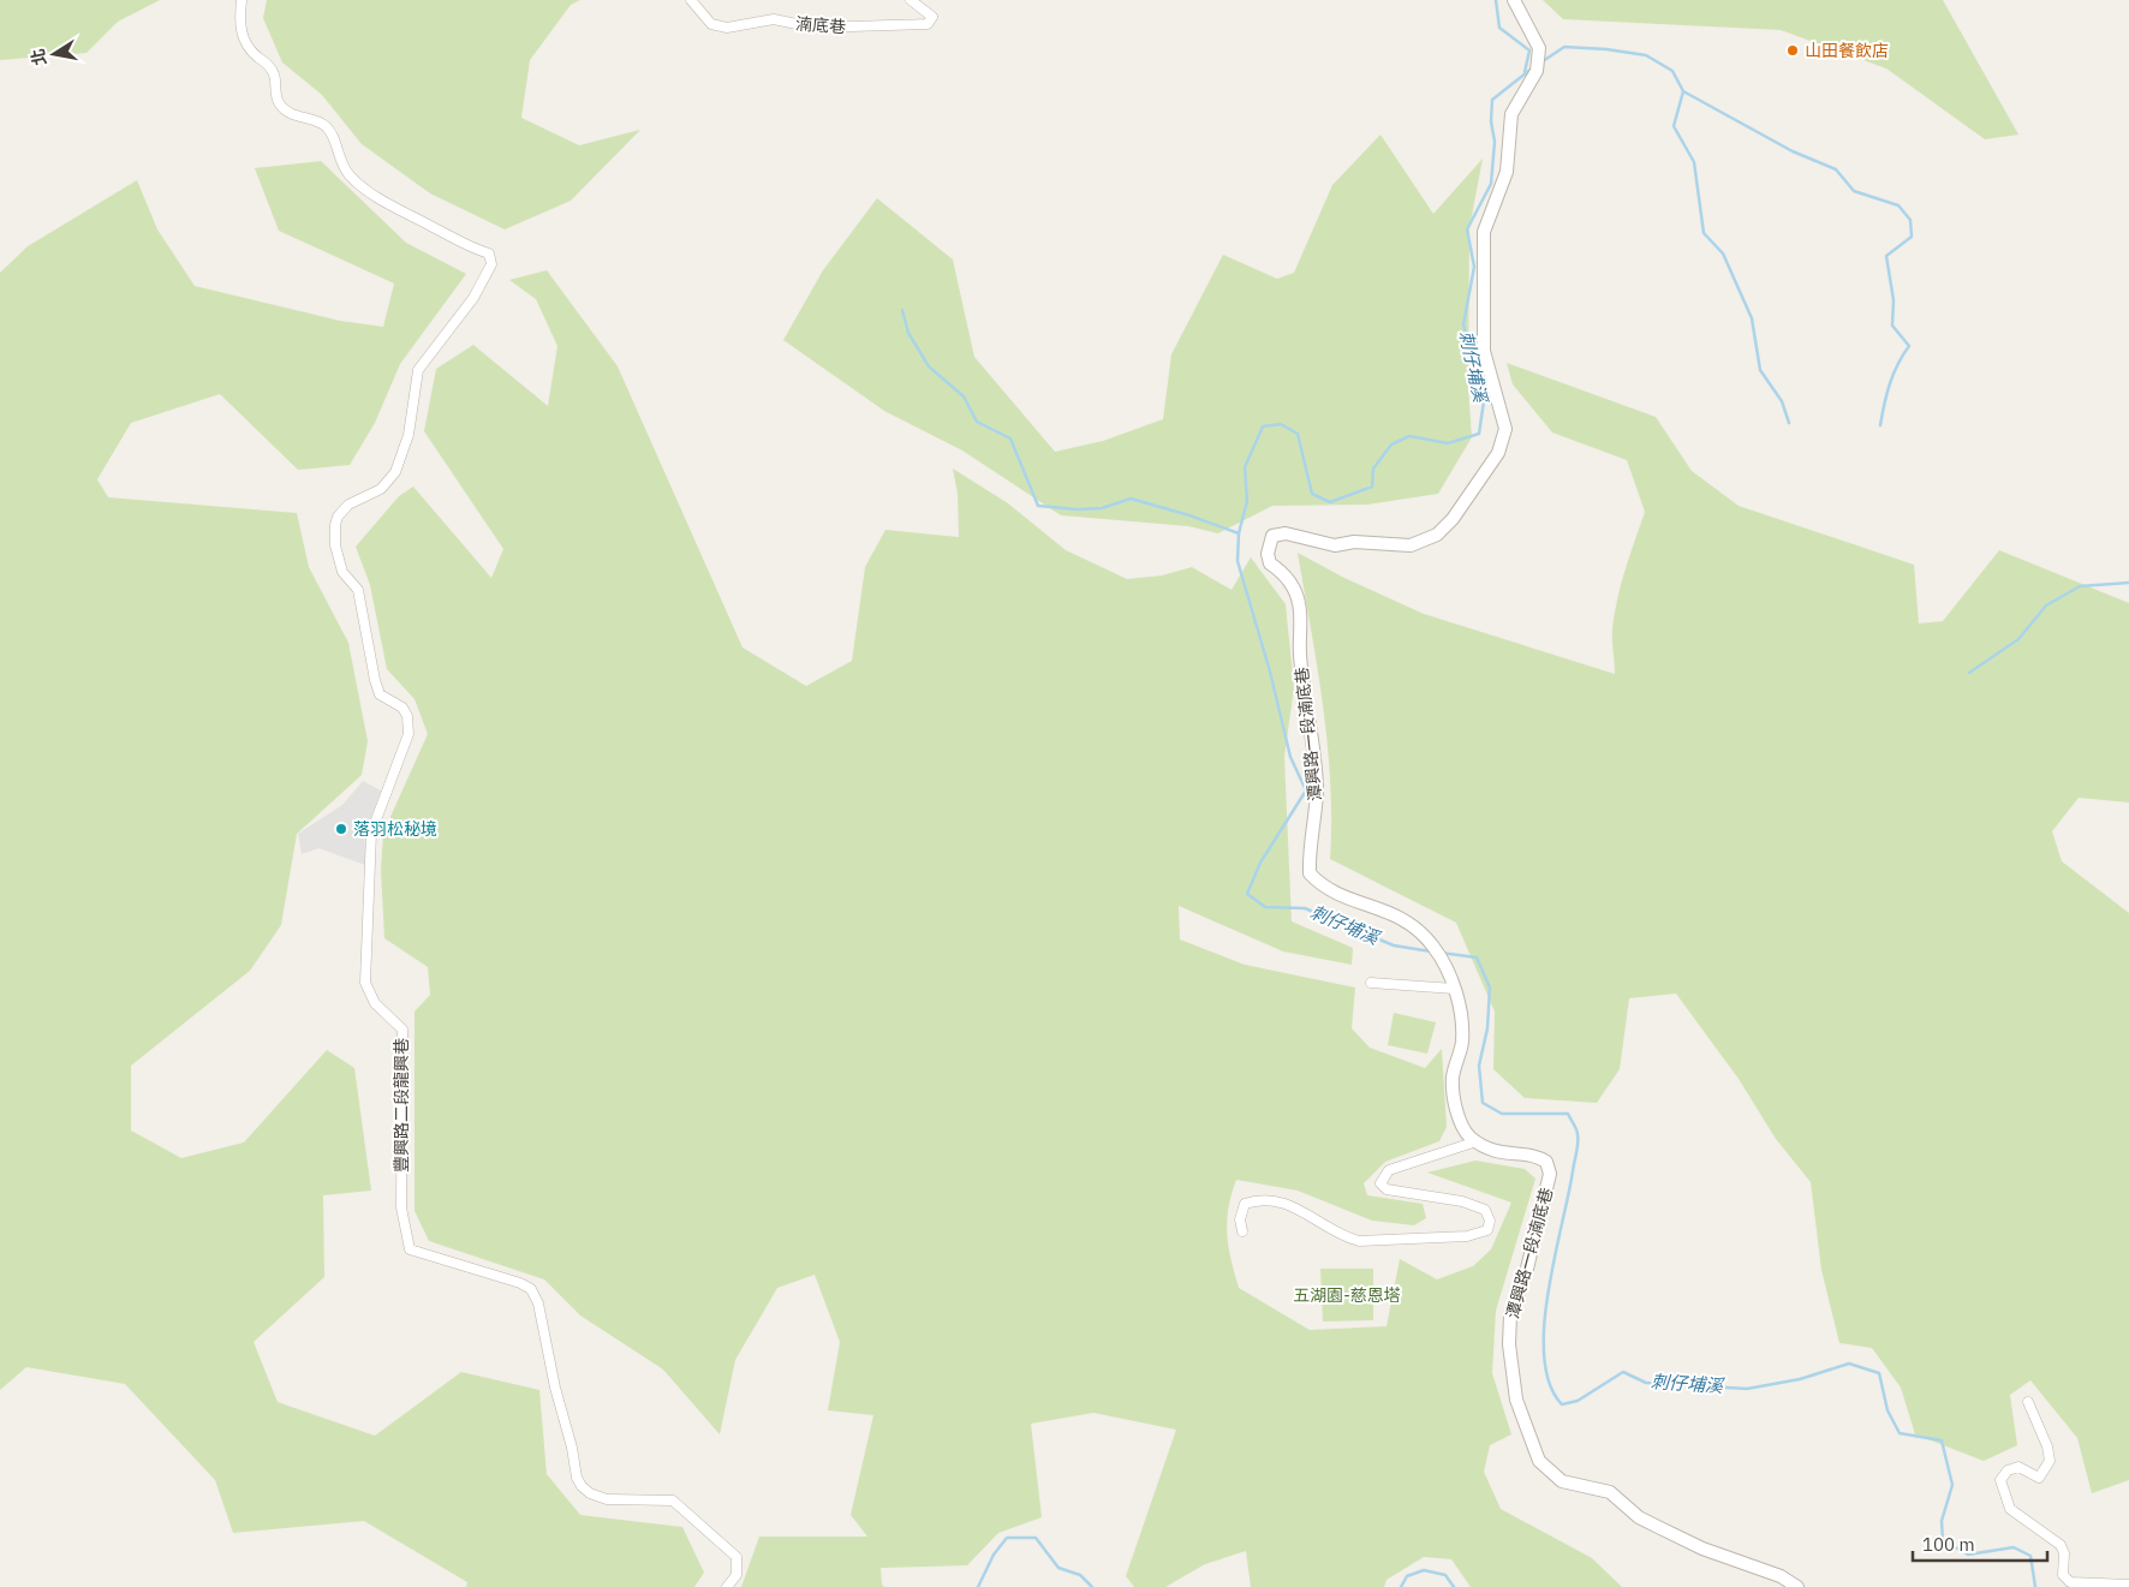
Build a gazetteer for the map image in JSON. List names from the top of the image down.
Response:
{
  "streets": {
    "street": ["湳底巷", "潭興路一段湳底巷", "豐興路二段龍興巷"]
  },
  "water": ["刺仔埔溪"],
  "parks": ["五湖園-慈恩塔"],
  "places": ["山田餐飲店", "落羽松秘境"],
  "scale_bar": "100 m",
  "north": "left"
}
